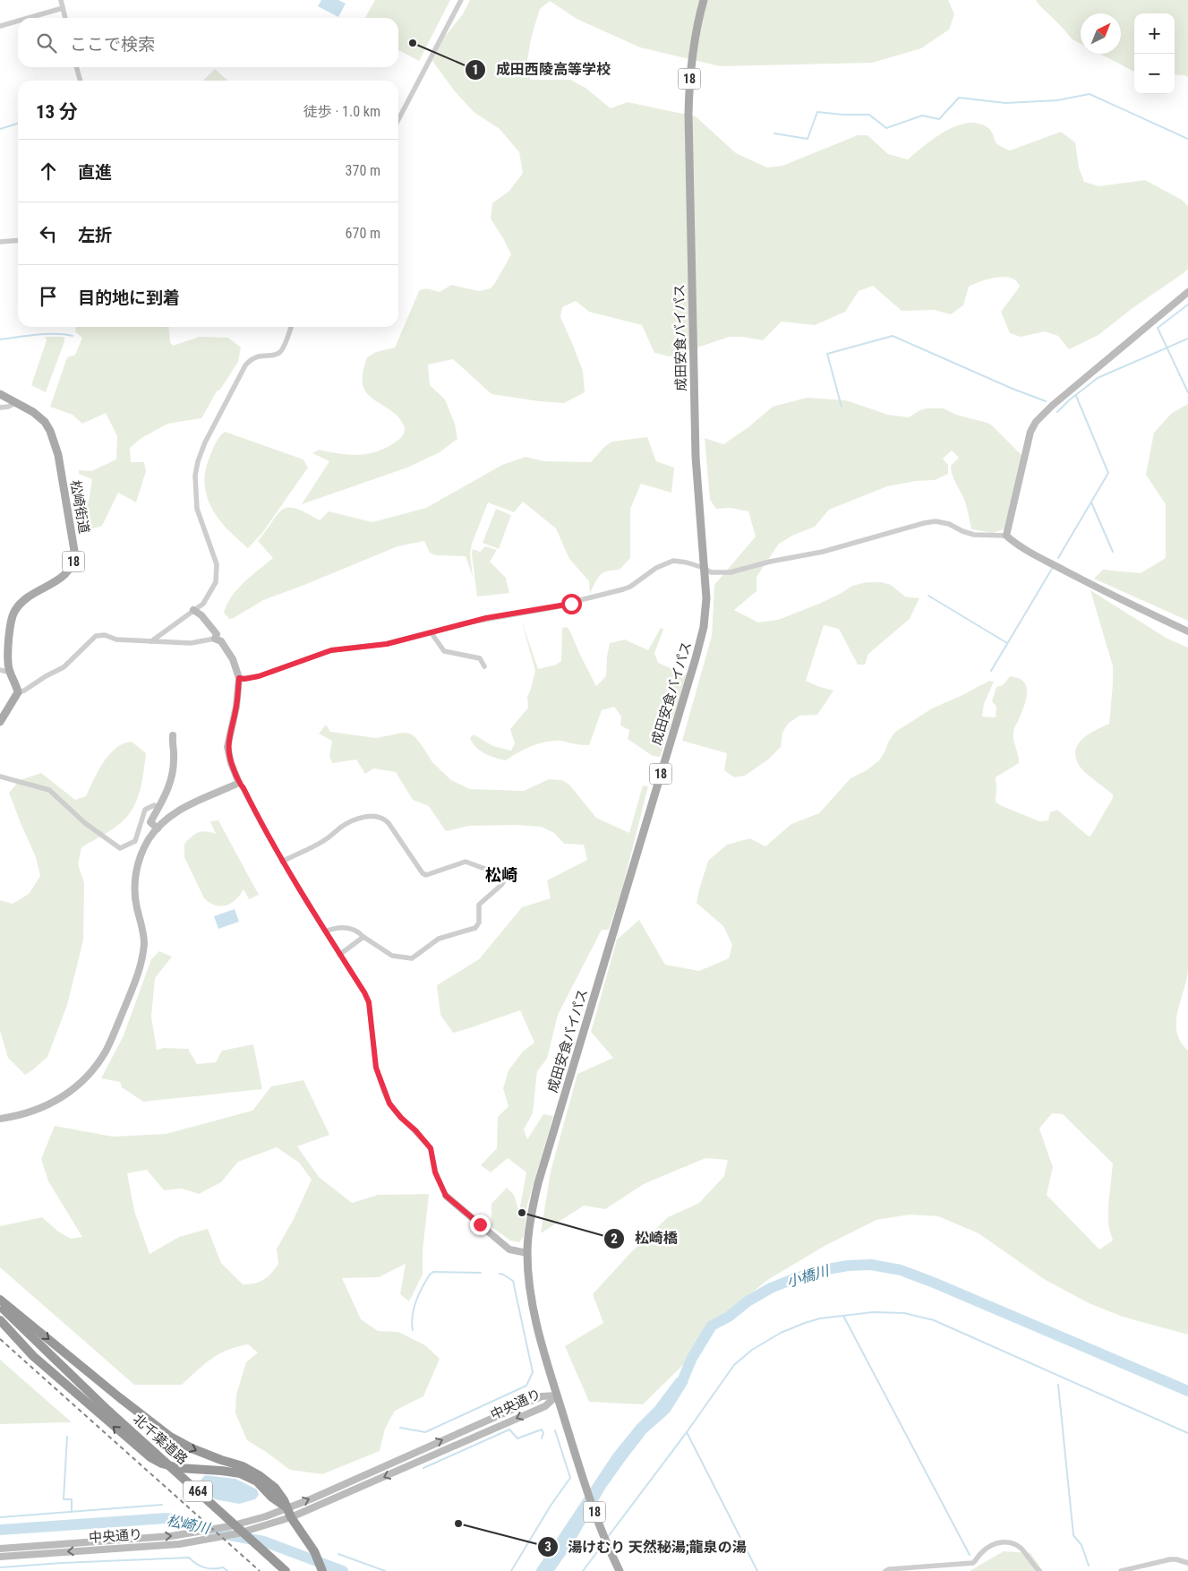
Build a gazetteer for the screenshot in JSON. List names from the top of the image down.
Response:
{
  "streets": {
    "highway": ["北千葉道路", "464"],
    "main road": ["18", "成田安食バイパス", "松崎街道"],
    "street": ["中央通り"]
  },
  "crossings": [
    ["成田安食バイパス", "中央通り"]
  ],
  "districts": ["松崎"],
  "water": ["小橋川", "松崎川"],
  "places": ["成田西陵高等学校", "松崎橋", "湯けむり 天然秘湯;龍泉の湯"],
  "north": "top right",
  "page": {
    "map_buttons": ["+", "−"],
    "search": "ここで検索",
    "heading": ["13 分", "徒歩 · 1.0 km"],
    "list": [
      ["直進", "370 m"],
      ["左折", "670 m"],
      "目的地に到着"
    ]
  }
}
